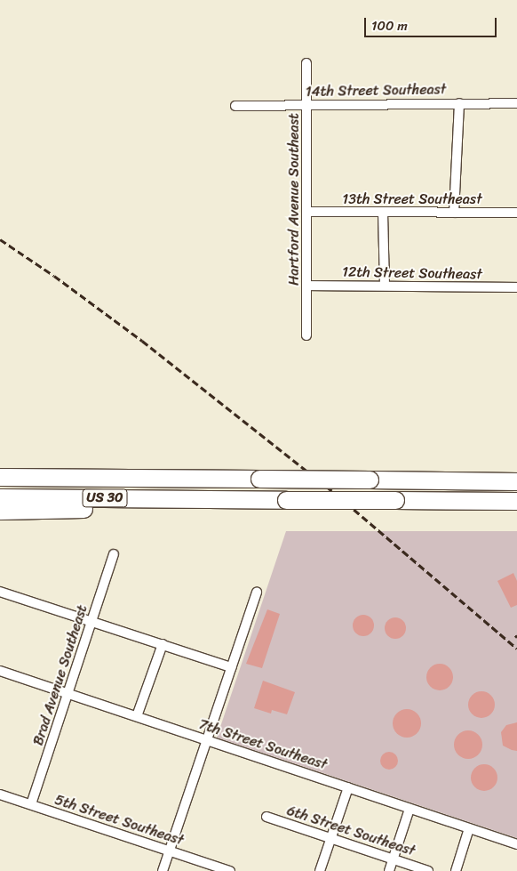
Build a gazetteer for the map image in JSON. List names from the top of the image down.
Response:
{
  "streets": {
    "highway": ["US 30"],
    "street": [
      "14th Street Southeast",
      "Hartford Avenue Southeast",
      "13th Street Southeast",
      "12th Street Southeast",
      "Brad Avenue Southeast",
      "7th Street Southeast",
      "5th Street Southeast",
      "6th Street Southeast"
    ]
  },
  "crossings": [
    ["14th Street Southeast", "Hartford Avenue Southeast"],
    ["Hartford Avenue Southeast", "13th Street Southeast"],
    ["Hartford Avenue Southeast", "12th Street Southeast"],
    ["Brad Avenue Southeast", "7th Street Southeast"],
    ["Brad Avenue Southeast", "5th Street Southeast"]
  ],
  "scale_bar": "100 m"
}
